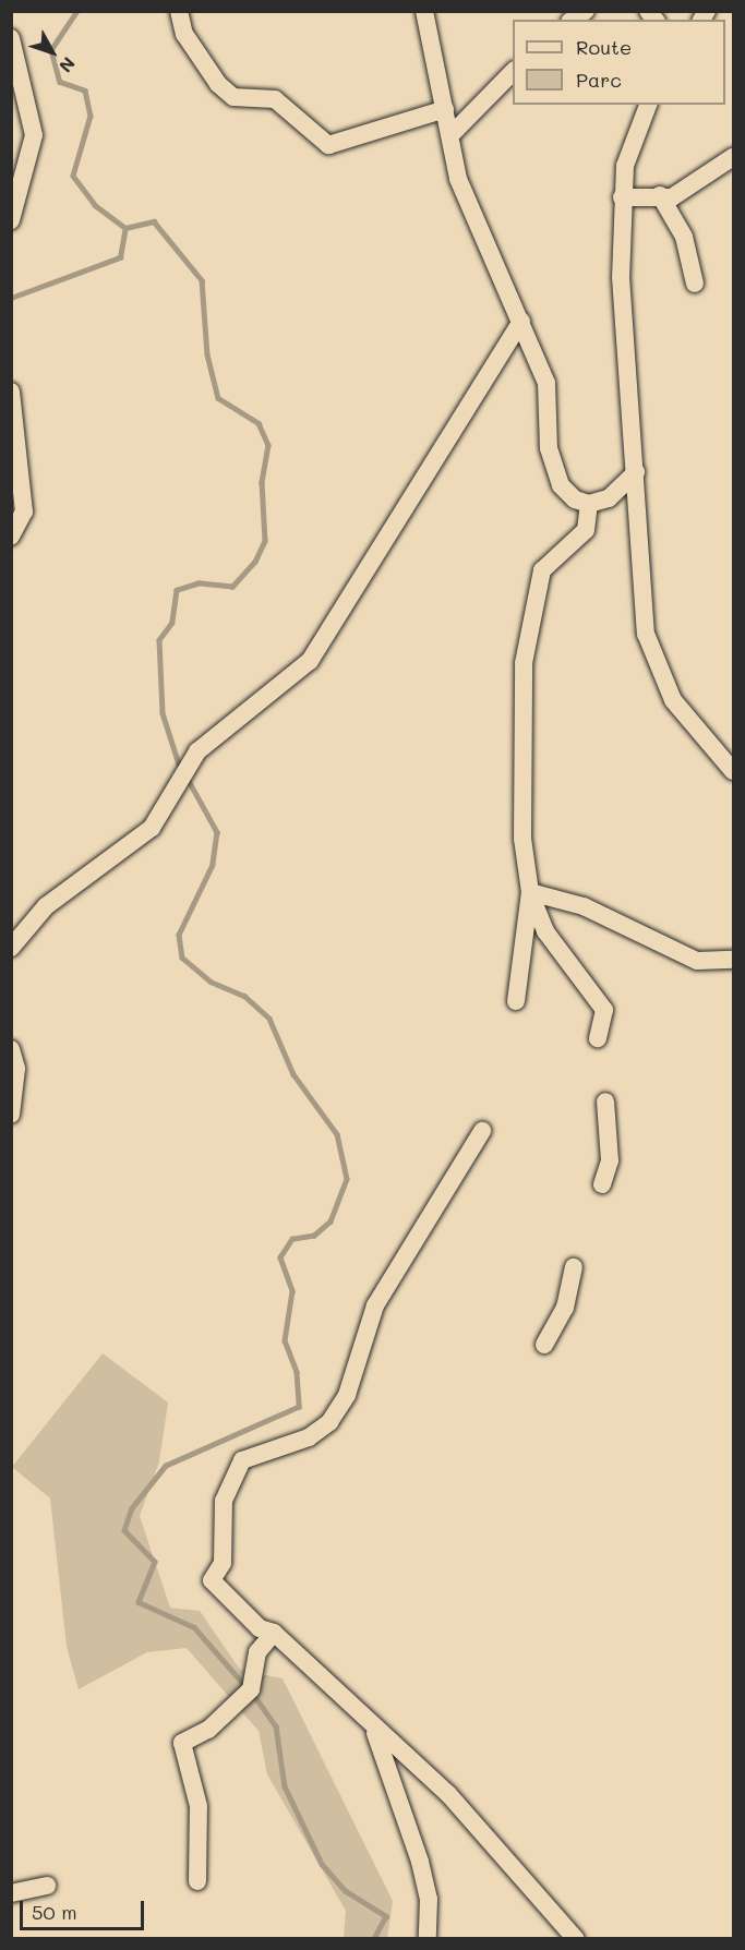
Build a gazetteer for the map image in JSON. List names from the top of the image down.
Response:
{
  "legend": ["Route", "Parc"],
  "scale_bar": "50 m",
  "north": "bottom right"
}
